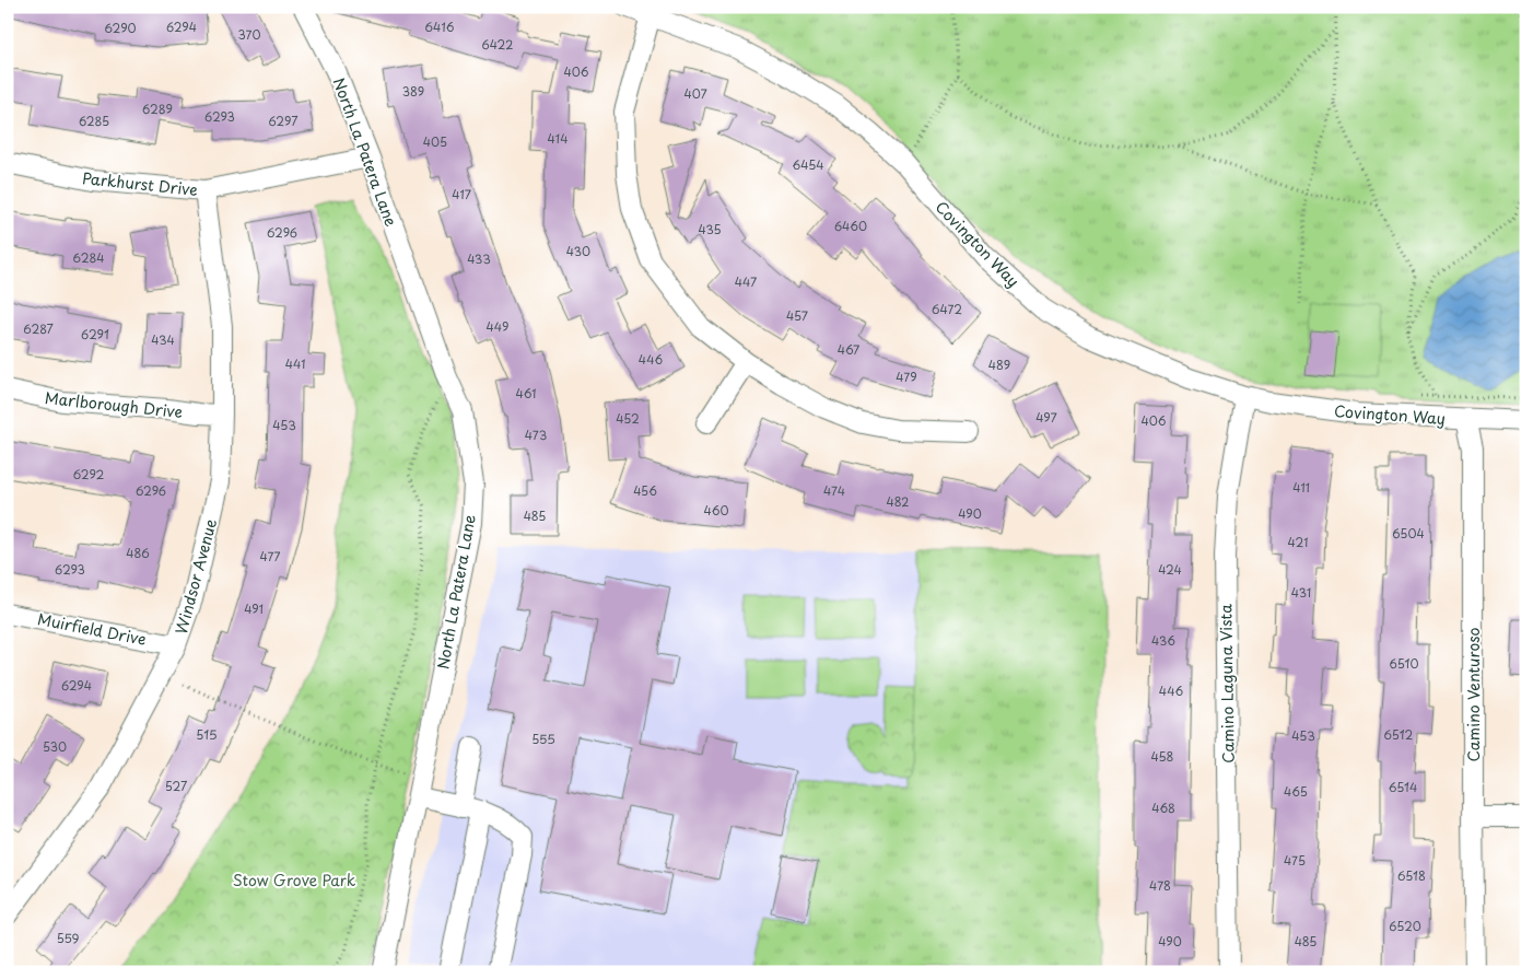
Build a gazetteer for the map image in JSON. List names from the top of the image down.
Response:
{
  "streets": {
    "street": [
      "North La Patera Lane",
      "Parkhurst Drive",
      "Covington Way",
      "Marlborough Drive",
      "Windsor Avenue",
      "Muirfield Drive",
      "Camino Laguna Vista",
      "Camino Venturoso"
    ]
  },
  "crossings": [
    ["North La Patera Lane", "Parkhurst Drive"],
    ["Parkhurst Drive", "Windsor Avenue"],
    ["Covington Way", "Camino Laguna Vista"],
    ["Covington Way", "Camino Venturoso"],
    ["Marlborough Drive", "Windsor Avenue"],
    ["Windsor Avenue", "Muirfield Drive"]
  ],
  "parks": ["Stow Grove Park"],
  "house_numbers": [
    "6294",
    "6416",
    "6290",
    "370",
    "6422",
    "406",
    "389",
    "407",
    "6289",
    "6293",
    "6285",
    "6297",
    "414",
    "405",
    "6454",
    "417",
    "6460",
    "435",
    "6296",
    "430",
    "6284",
    "433",
    "447",
    "6472",
    "457",
    "449",
    "6287",
    "6291",
    "434",
    "467",
    "446",
    "441",
    "489",
    "479",
    "461",
    "497",
    "452",
    "406",
    "453",
    "473",
    "6292",
    "411",
    "6296",
    "456",
    "474",
    "482",
    "460",
    "490",
    "485",
    "6504",
    "421",
    "486",
    "477",
    "6293",
    "424",
    "431",
    "491",
    "436",
    "6510",
    "6294",
    "446",
    "515",
    "6512",
    "453",
    "555",
    "530",
    "458",
    "527",
    "6514",
    "465",
    "468",
    "475",
    "6518",
    "478",
    "6520",
    "559",
    "490",
    "485"
  ]
}
